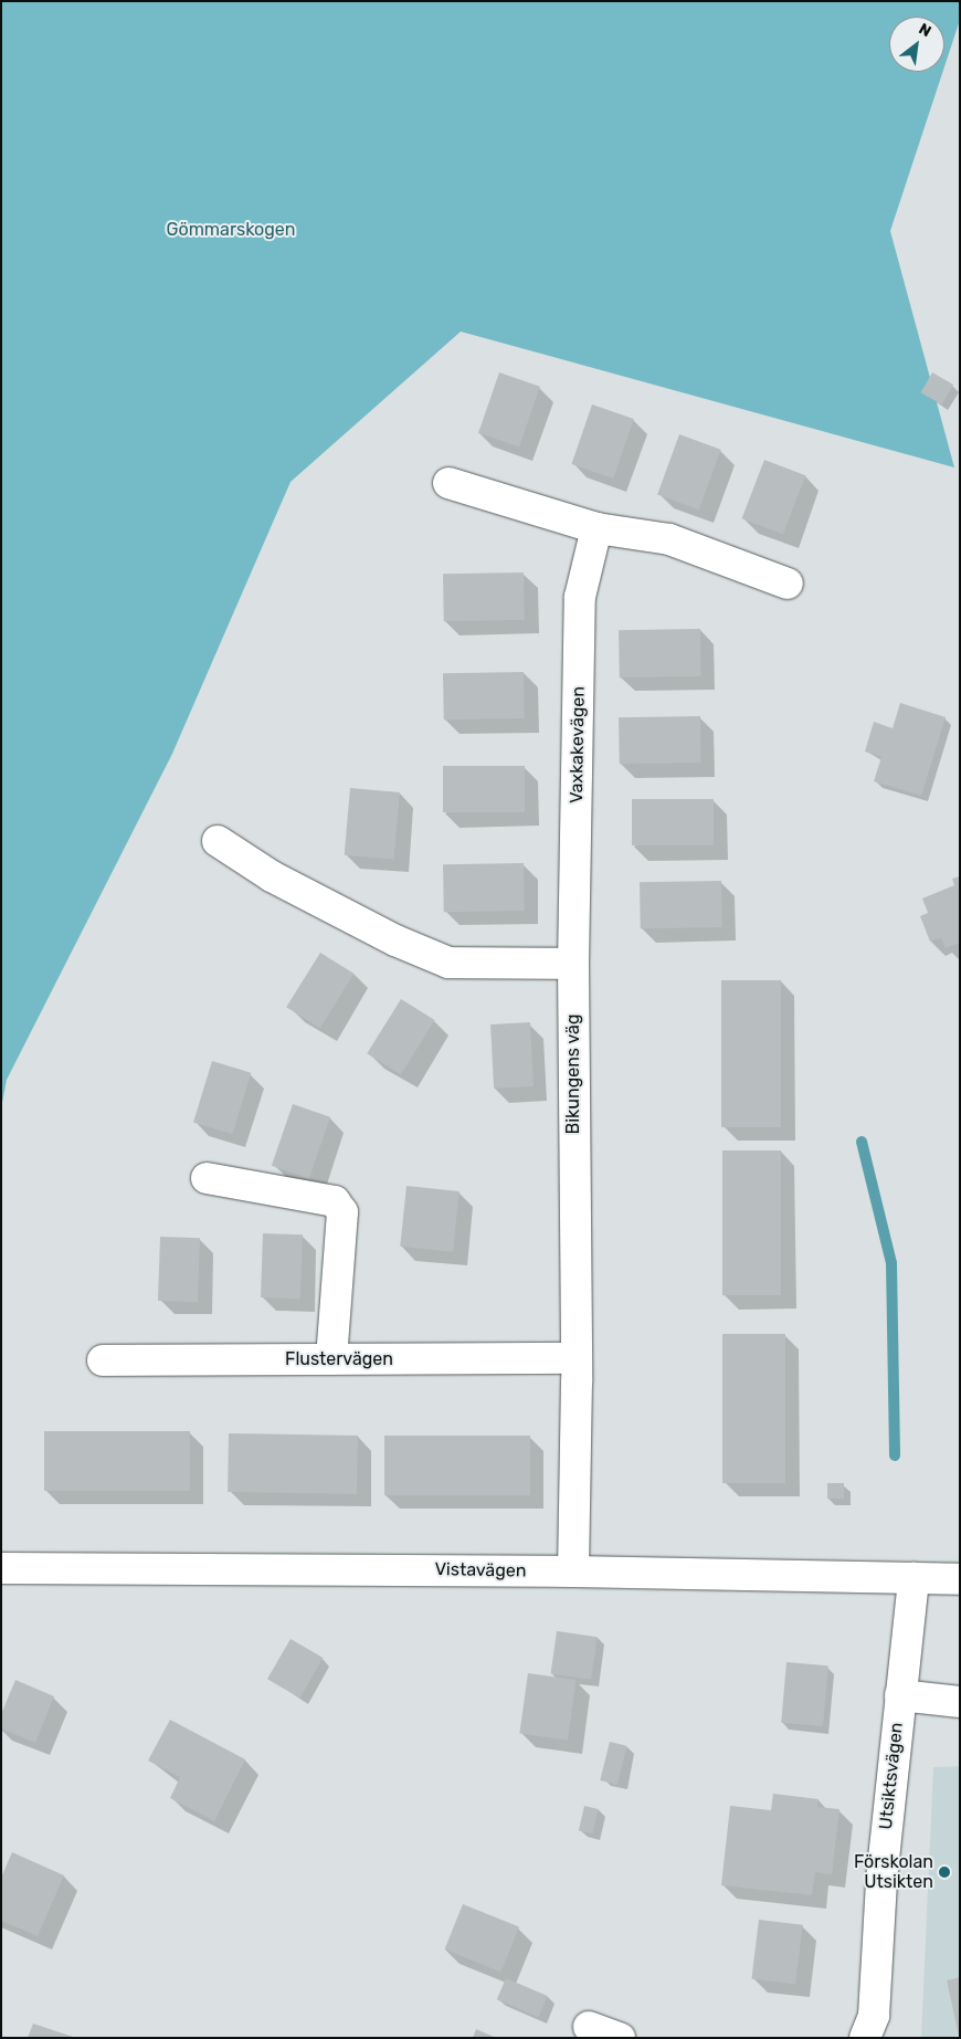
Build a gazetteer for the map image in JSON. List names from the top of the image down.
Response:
{
  "streets": {
    "street": [
      "Vaxkakevägen",
      "Bikungens väg",
      "Flustervägen",
      "Vistavägen",
      "Utsiktsvägen"
    ]
  },
  "crossings": [
    ["Vaxkakevägen", "Bikungens väg"],
    ["Bikungens väg", "Flustervägen"],
    ["Bikungens väg", "Vistavägen"],
    ["Vistavägen", "Utsiktsvägen"]
  ],
  "parks": ["Gömmarskogen"],
  "places": ["Förskolan Utsikten"],
  "north": "top right"
}
